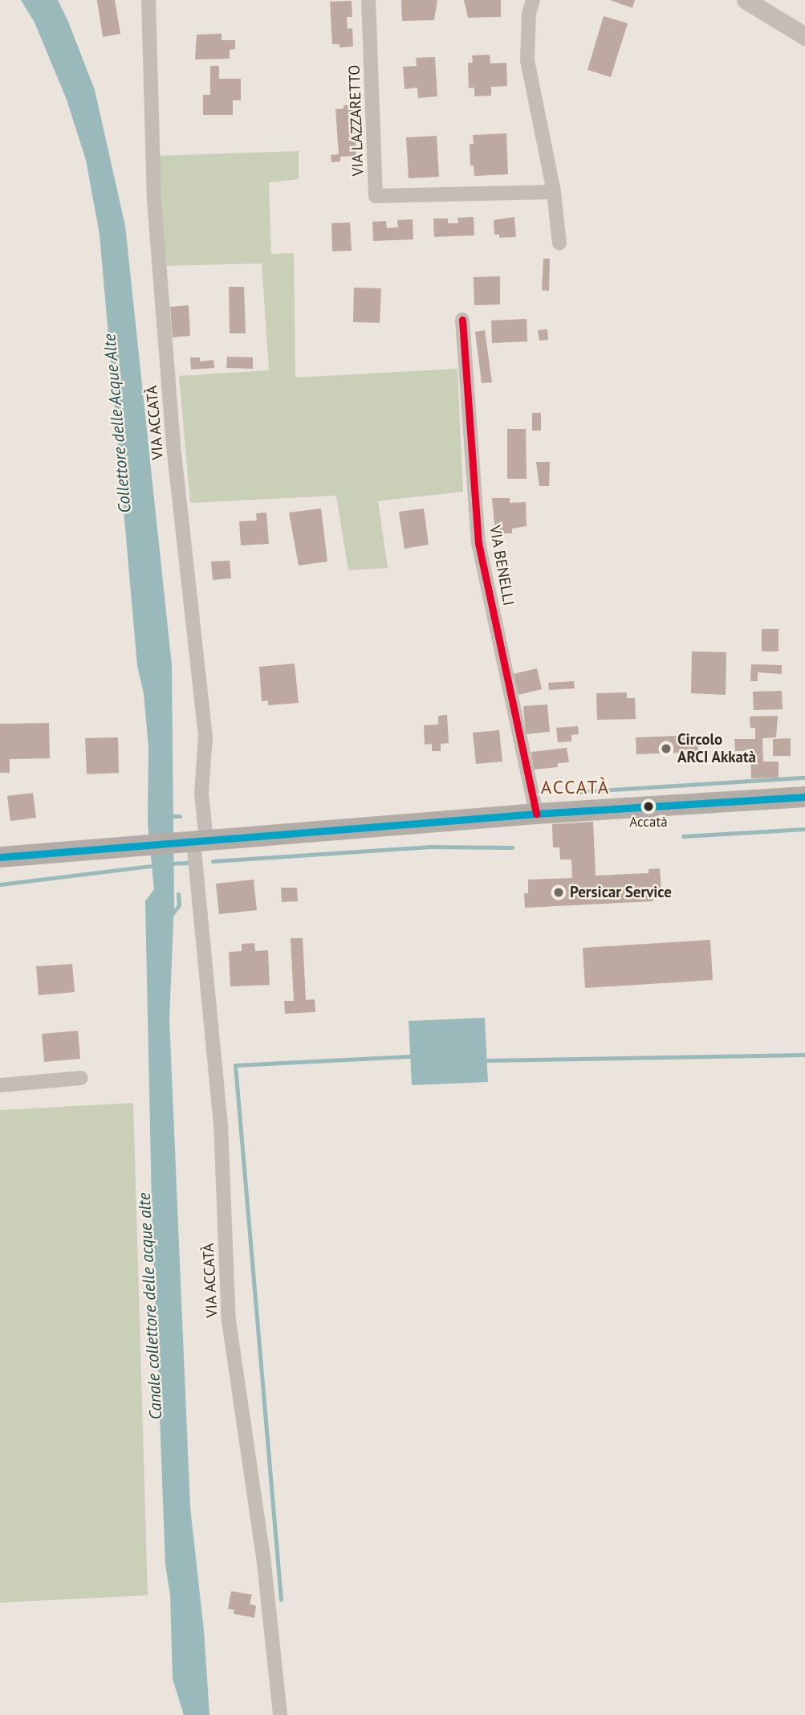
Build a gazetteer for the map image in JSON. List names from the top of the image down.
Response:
{
  "streets": {
    "street": ["VIA LAZZARETTO", "VIA ACCATÀ", "VIA BENELLI"]
  },
  "districts": ["ACCATÀ"],
  "water": ["Collettore delle Acque Alte", "Canale collettore delle acque alte"],
  "places": ["Circolo ARCI Akkatà", "Accatà", "Persicar Service"]
}
